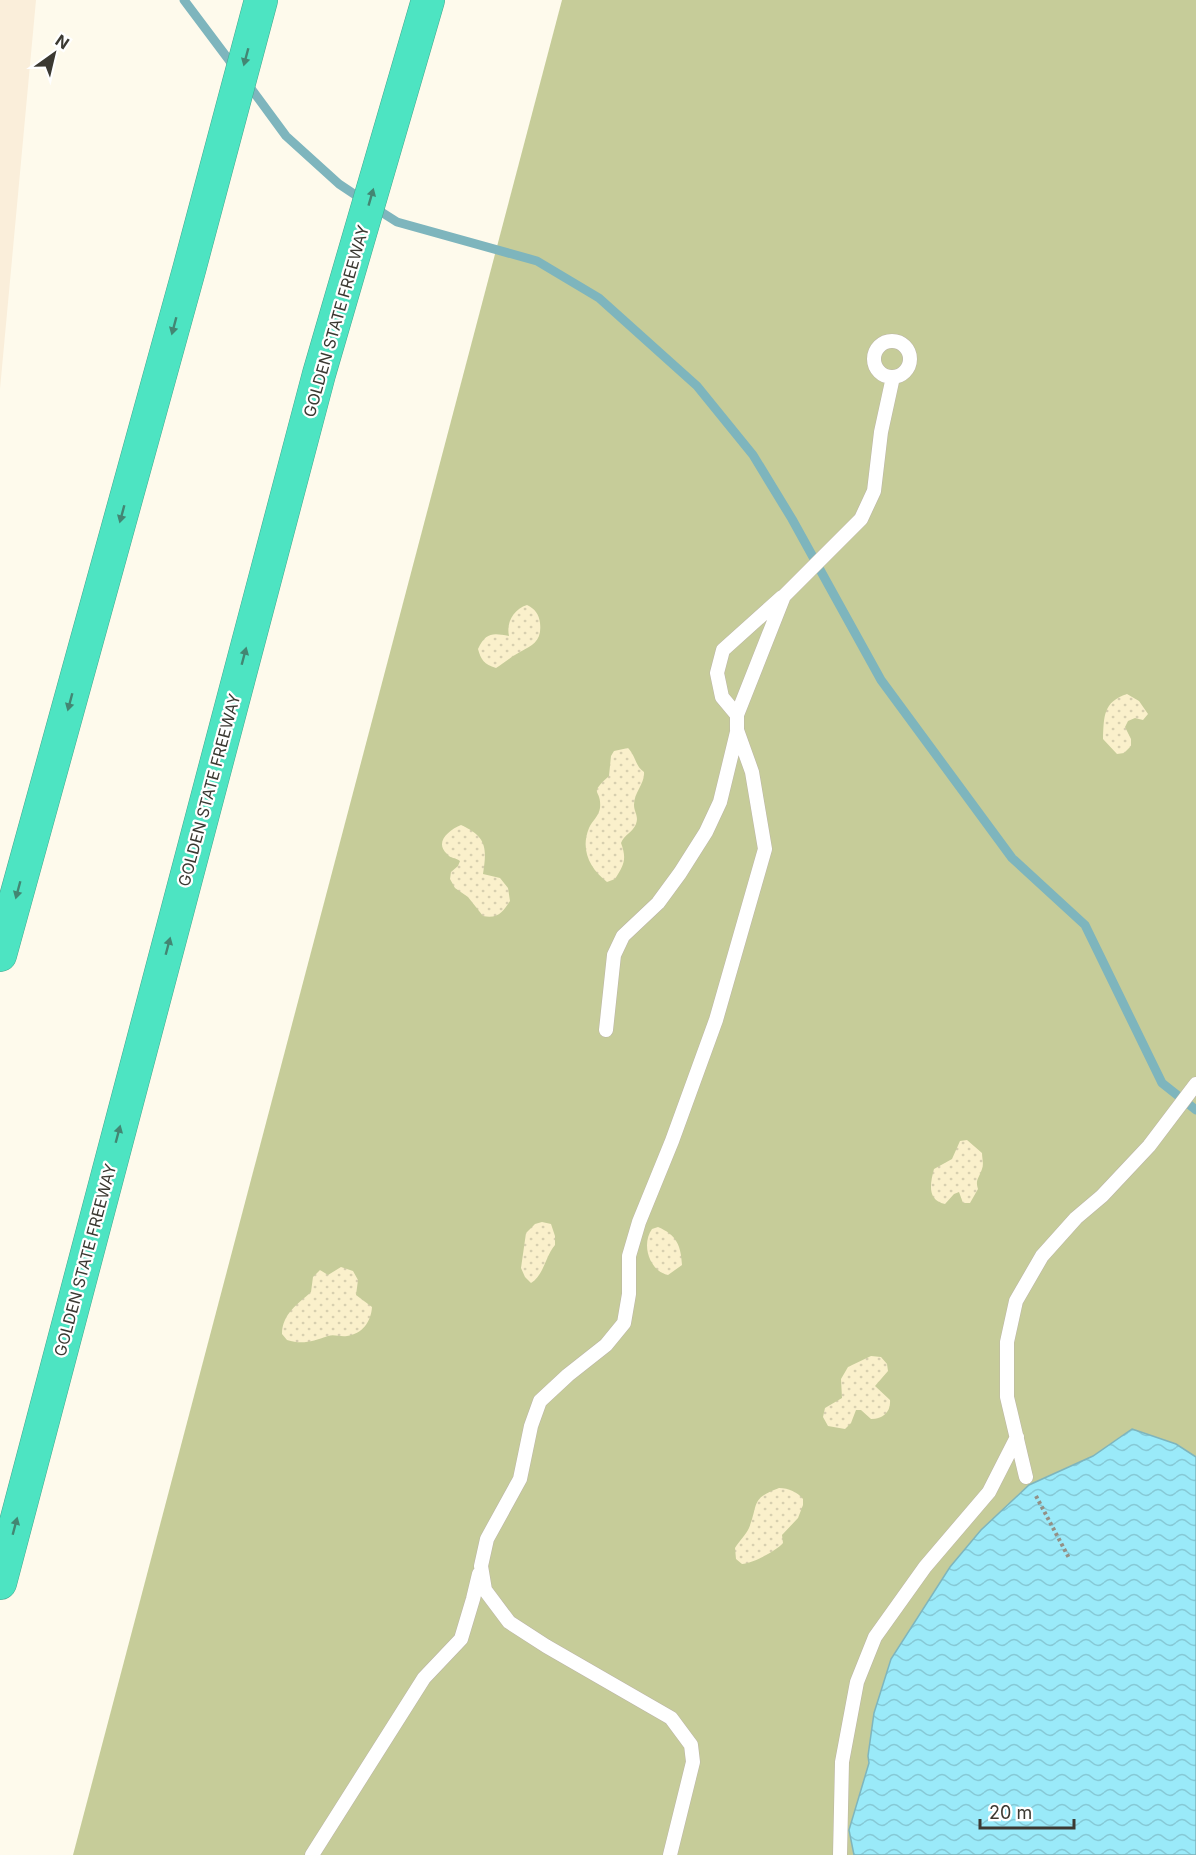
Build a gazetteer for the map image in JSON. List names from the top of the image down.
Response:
{
  "streets": {
    "highway": ["GOLDEN STATE FREEWAY"]
  },
  "scale_bar": "20 m",
  "north": "top right"
}
